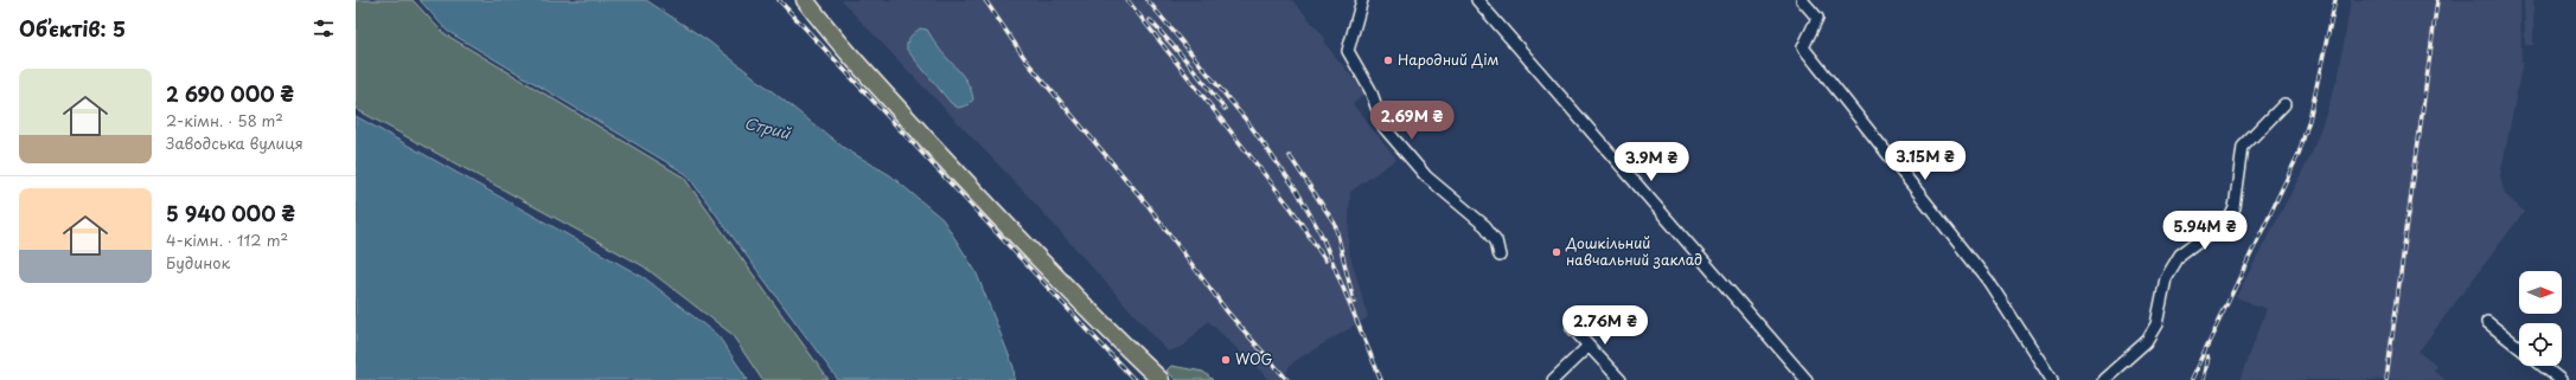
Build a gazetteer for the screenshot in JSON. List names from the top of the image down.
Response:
{
  "water": ["Стрий"],
  "places": ["Народний Дім", "Дошкільний навчальний заклад", "WOG"],
  "north": "right",
  "page": {
    "heading": "Об’єктів: 5",
    "list": [
      {
        "name": "2 690 000 ₴",
        "note": "2-кімн. · 58 m² · Заводська вулиця"
      },
      {
        "name": "5 940 000 ₴",
        "note": "4-кімн. · 112 m² · Будинок"
      }
    ],
    "price": [
      "2.69M ₴",
      "3.15M ₴",
      "3.9M ₴",
      "5.94M ₴",
      "2.76M ₴"
    ]
  }
}
